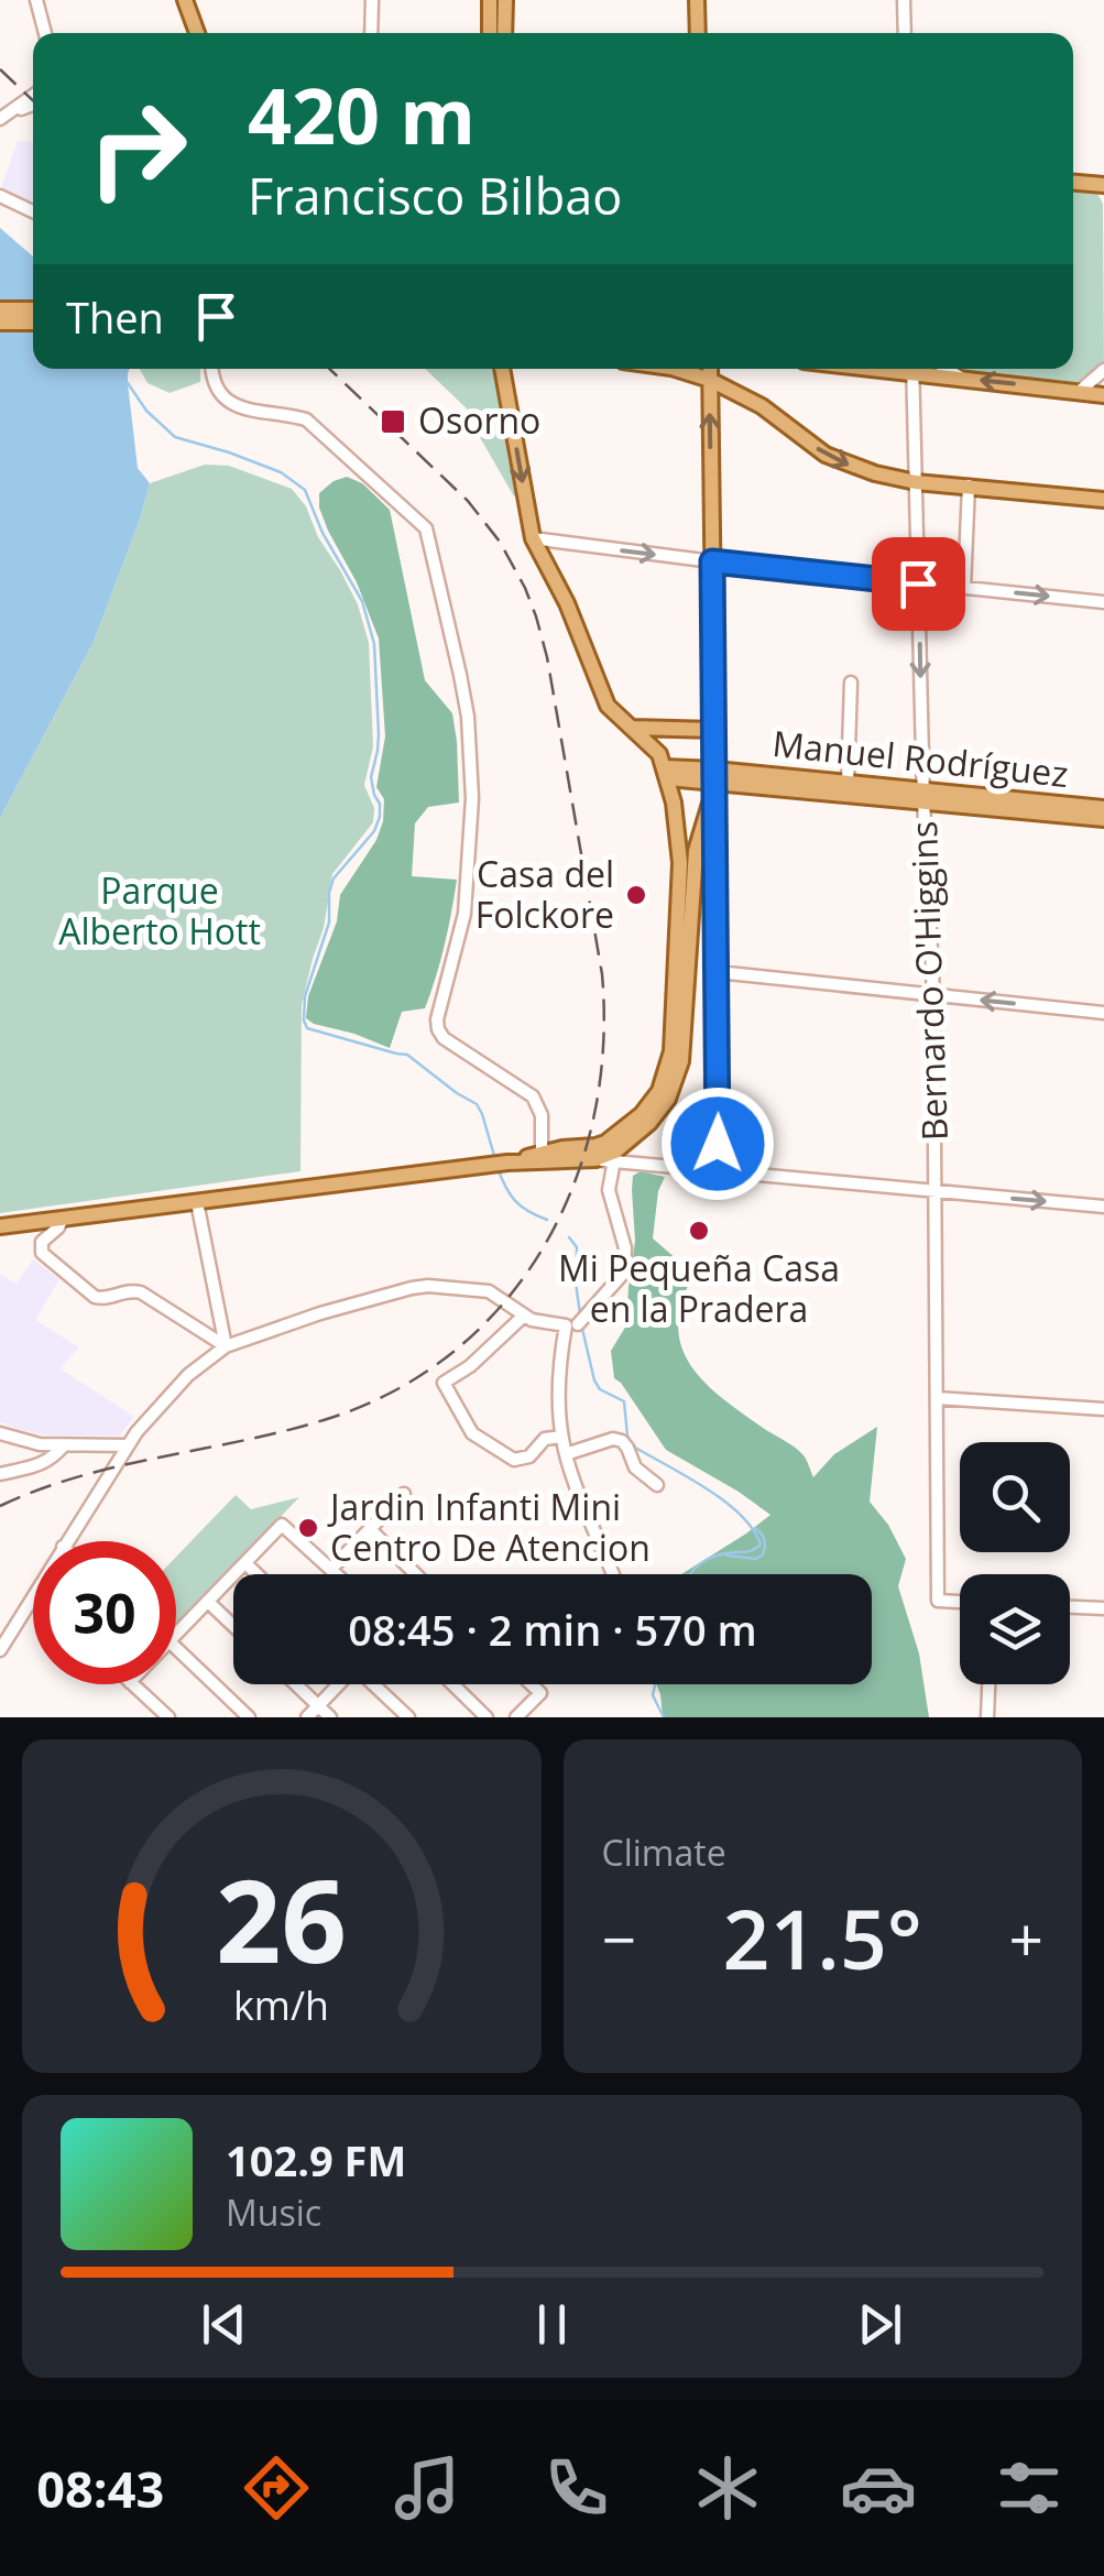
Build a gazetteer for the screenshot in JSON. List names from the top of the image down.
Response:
{
  "streets": {
    "main road": ["Manuel Rodríguez"],
    "street": ["Bernardo O'Higgins"]
  },
  "crossings": [
    ["Manuel Rodríguez", "Bernardo O'Higgins"]
  ],
  "parks": ["Parque Alberto Hott"],
  "places": {
    "transit": ["Osorno"],
    "other": ["Casa del Folckore", "Mi Pequeña Casa en la Pradera", "Jardin Infanti Mini Centro De Atencion"]
  },
  "page": {
    "turn": ["420 m", "Francisco Bilbao"],
    "then": "Then",
    "limit": "30",
    "trip": "08:45 · 2 min · 570 m",
    "tile": "Climate",
    "heat": ["−", "21.5°", "+"],
    "song": ["102.9 FM", "Music"],
    "tabs": "08:43",
    "gauge": ["26", "km/h"]
  }
}
